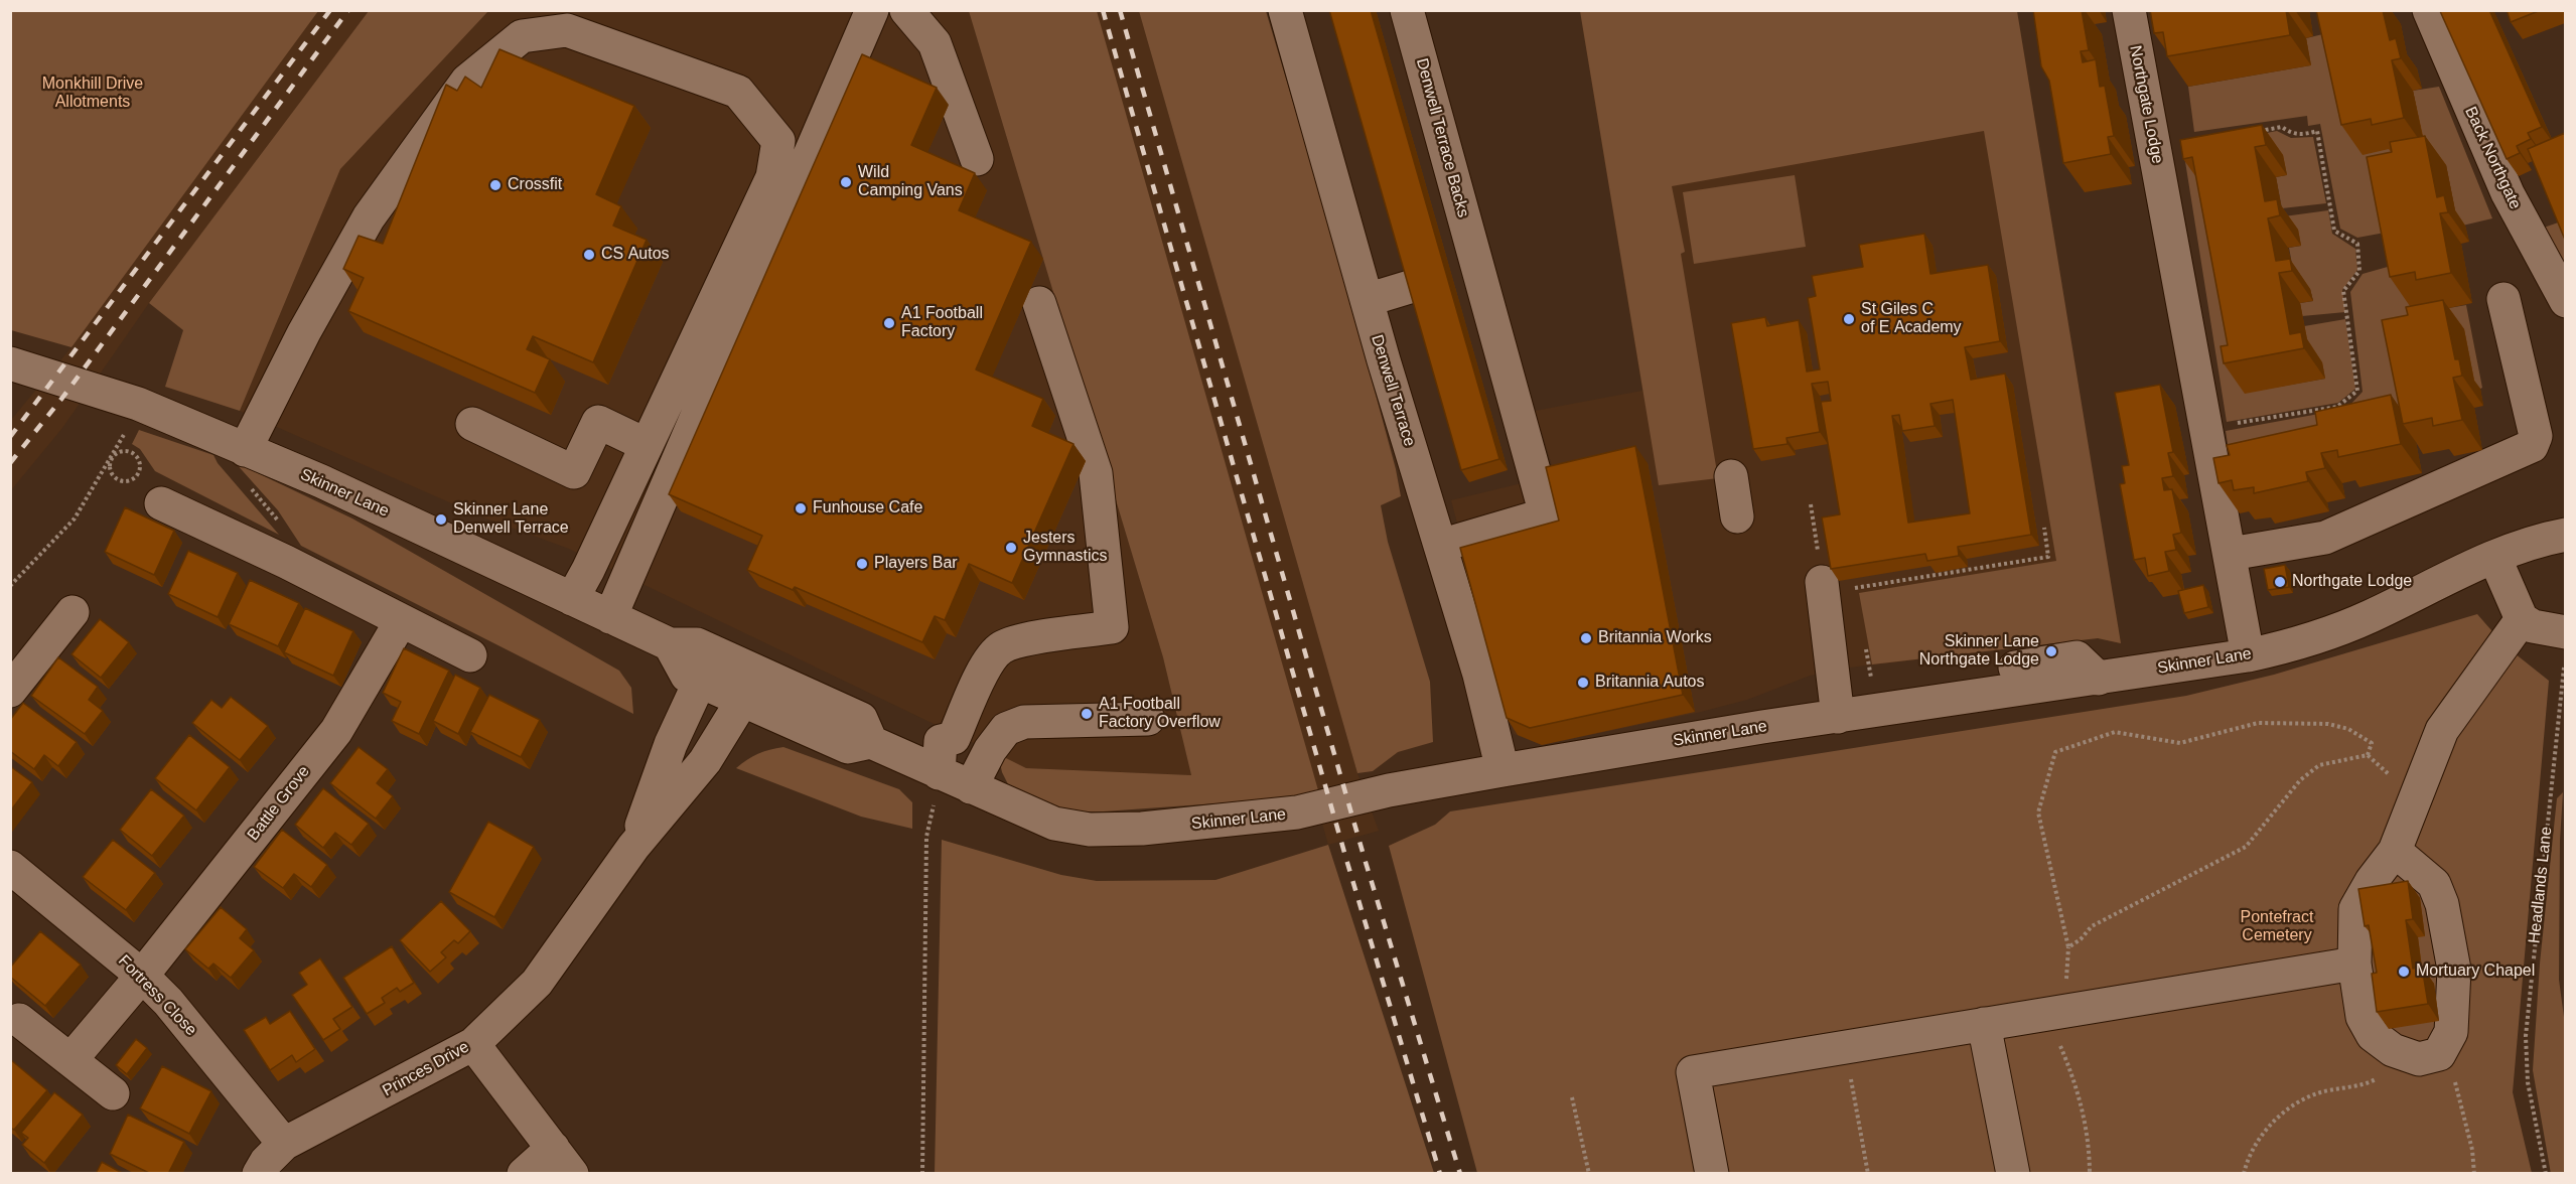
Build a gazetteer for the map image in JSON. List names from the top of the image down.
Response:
{
  "streets": {
    "street": [
      "Northgate Lodge",
      "Denwell Terrace Backs",
      "Back Northgate",
      "Denwell Terrace",
      "Skinner Lane",
      "Battle Grove",
      "Fortress Close",
      "Princes Drive"
    ],
    "path": ["Headlands Lane"]
  },
  "crossings": [
    ["Northgate Lodge", "Skinner Lane"],
    ["Denwell Terrace Backs", "Denwell Terrace"],
    ["Denwell Terrace", "Skinner Lane"],
    ["Skinner Lane", "Princes Drive"],
    ["Battle Grove", "Fortress Close"],
    ["Fortress Close", "Princes Drive"]
  ],
  "parks": ["Monkhill Drive Allotments", "Pontefract Cemetery"],
  "places": [
    "Wild Camping Vans",
    "Crossfit",
    "CS Autos",
    "St Giles C of E Academy",
    "A1 Football Factory",
    "Funhouse Cafe",
    "Skinner Lane Denwell Terrace",
    "Jesters Gymnastics",
    "Players Bar",
    "Northgate Lodge",
    "Britannia Works",
    "Skinner Lane Northgate Lodge",
    "Britannia Autos",
    "A1 Football Factory Overflow",
    "Mortuary Chapel"
  ]
}
